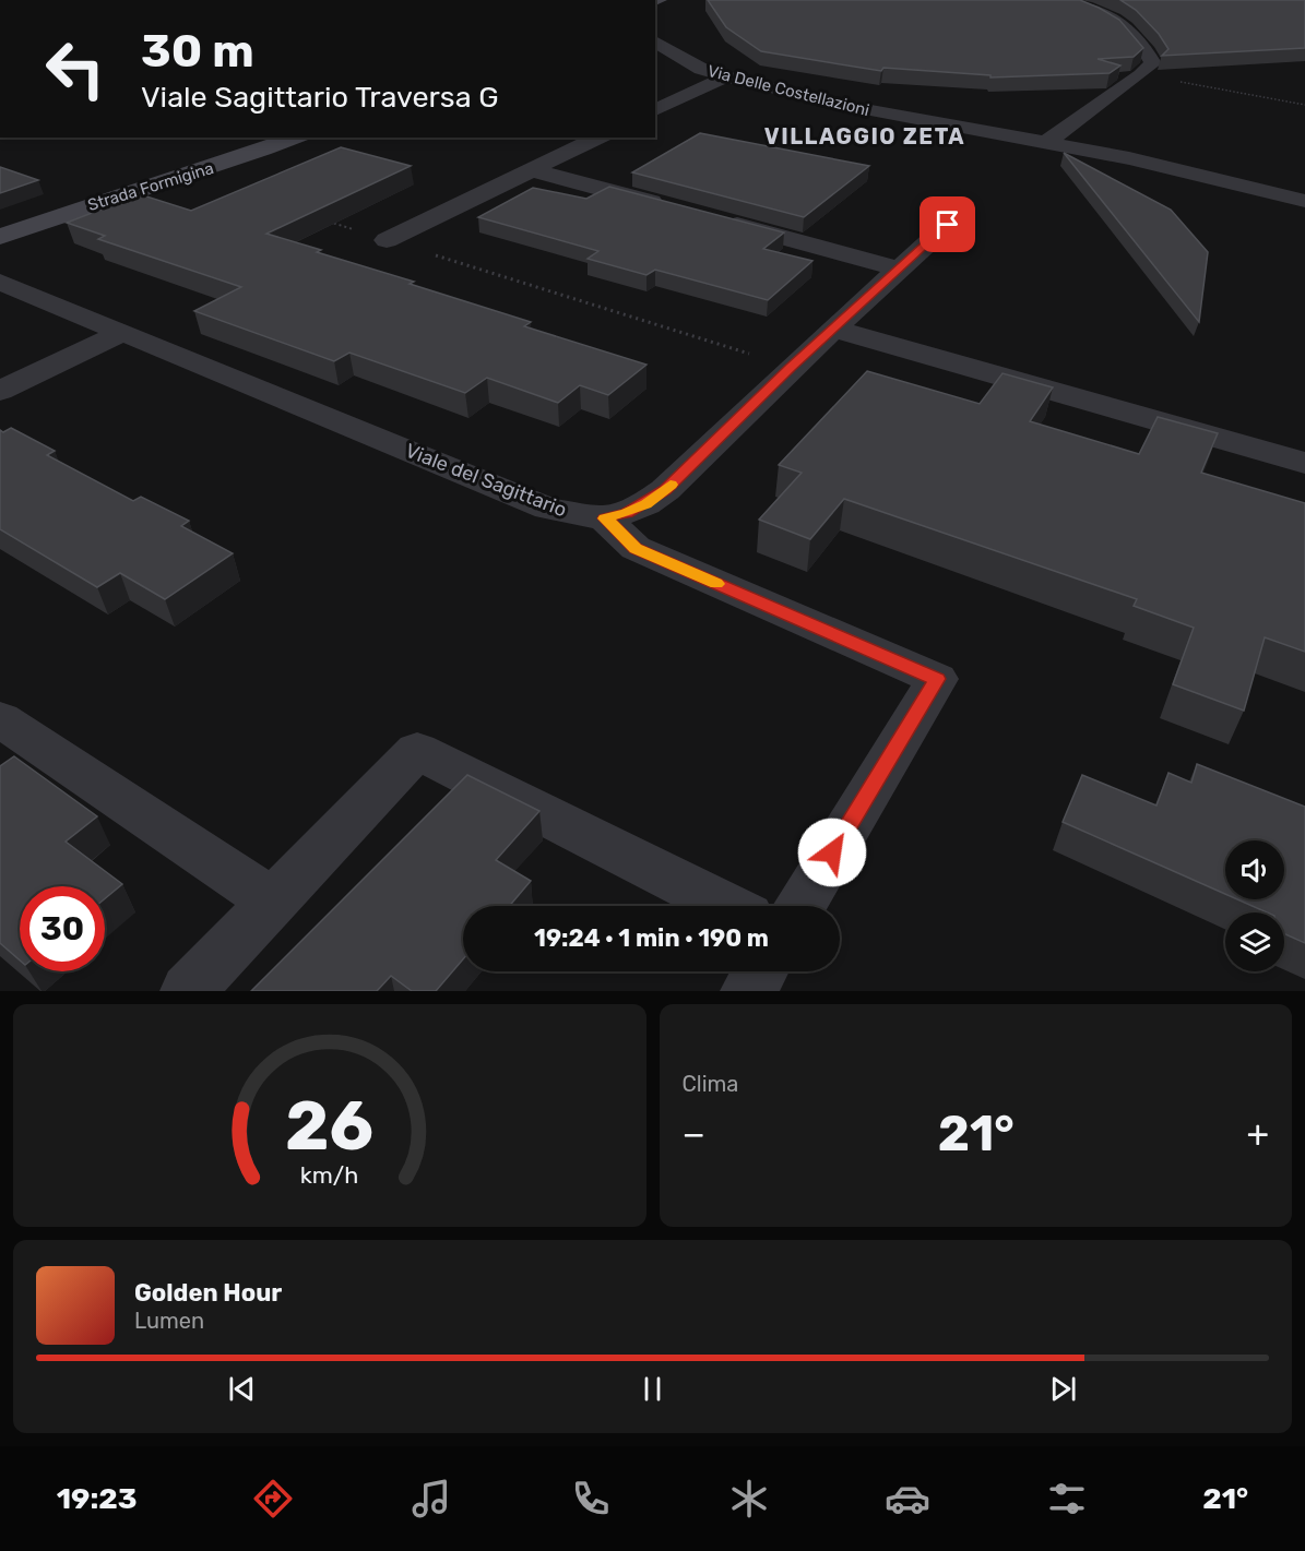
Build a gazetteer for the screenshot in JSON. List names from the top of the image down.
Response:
{
  "streets": {
    "street": ["Via Delle Costellazioni", "Strada Formigina", "Viale del Sagittario"]
  },
  "districts": ["VILLAGGIO ZETA"],
  "page": {
    "turn": ["30 m", "Viale Sagittario Traversa G"],
    "limit": "30",
    "trip": "19:24 · 1 min · 190 m",
    "tile": "Clima",
    "heat": ["−", "21°", "+"],
    "song": ["Golden Hour", "Lumen"],
    "tabs": ["19:23", "21°"],
    "gauge": ["26", "km/h"]
  }
}
